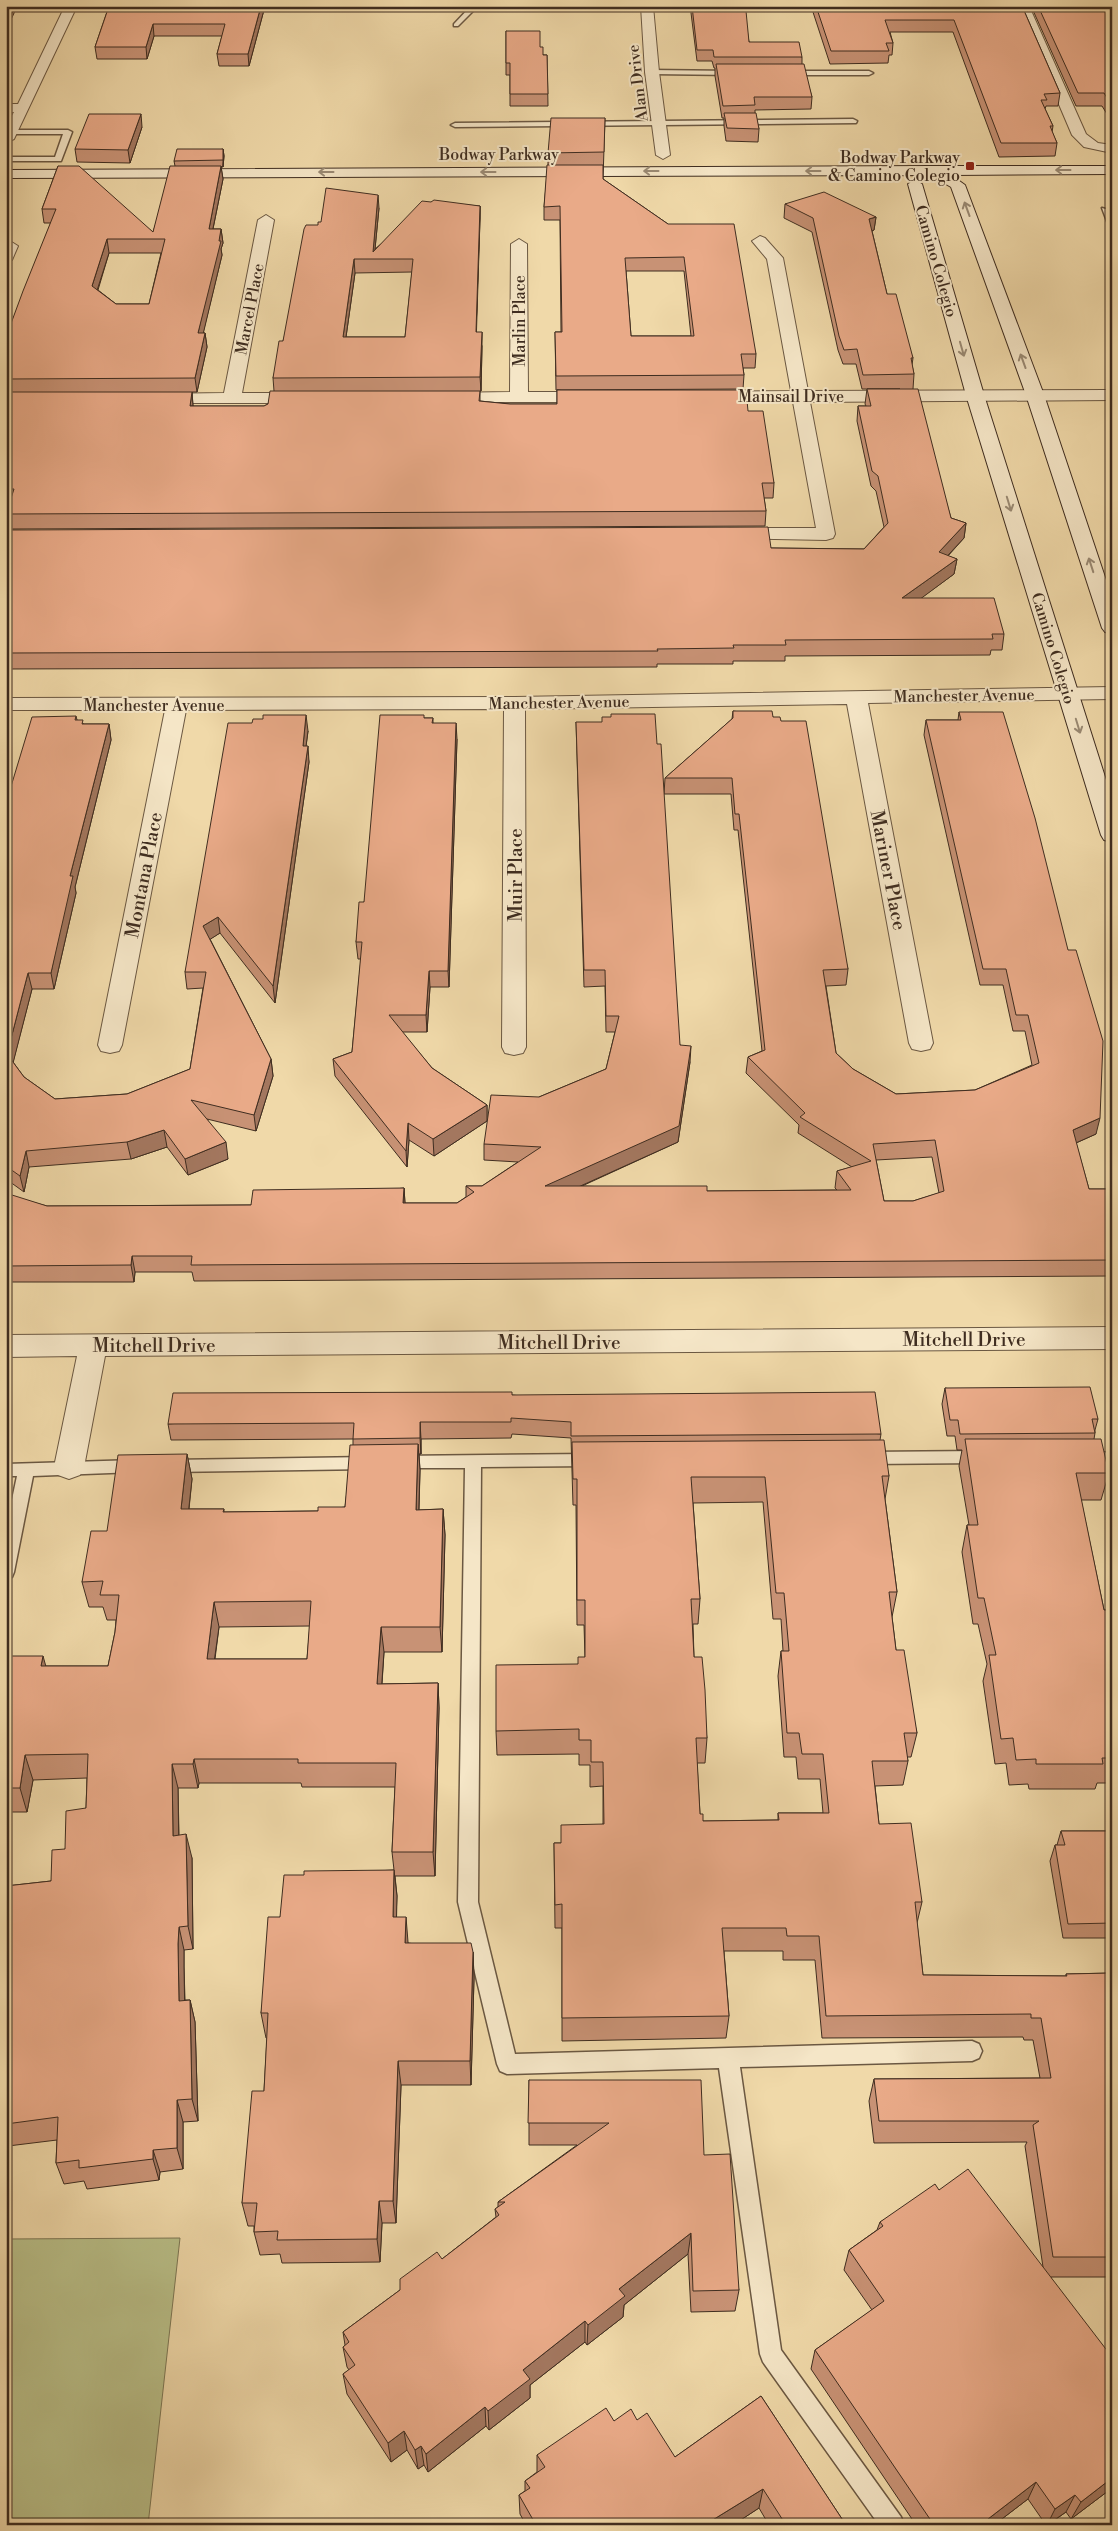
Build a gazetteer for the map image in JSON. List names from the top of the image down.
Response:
{
  "streets": {
    "street": [
      "Alan Drive",
      "Bodway Parkway",
      "Camino Colegio",
      "Marcel Place",
      "Marlin Place",
      "Mainsail Drive",
      "Manchester Avenue",
      "Mariner Place",
      "Montana Place",
      "Muir Place",
      "Mitchell Drive"
    ]
  },
  "crossings": [
    ["Bodway Parkway", "Camino Colegio"],
    ["Camino Colegio", "Mainsail Drive"],
    ["Camino Colegio", "Manchester Avenue"],
    ["Manchester Avenue", "Mariner Place"],
    ["Manchester Avenue", "Montana Place"],
    ["Manchester Avenue", "Muir Place"]
  ],
  "places": {
    "transit": ["Bodway Parkway & Camino Colegio"]
  }
}
